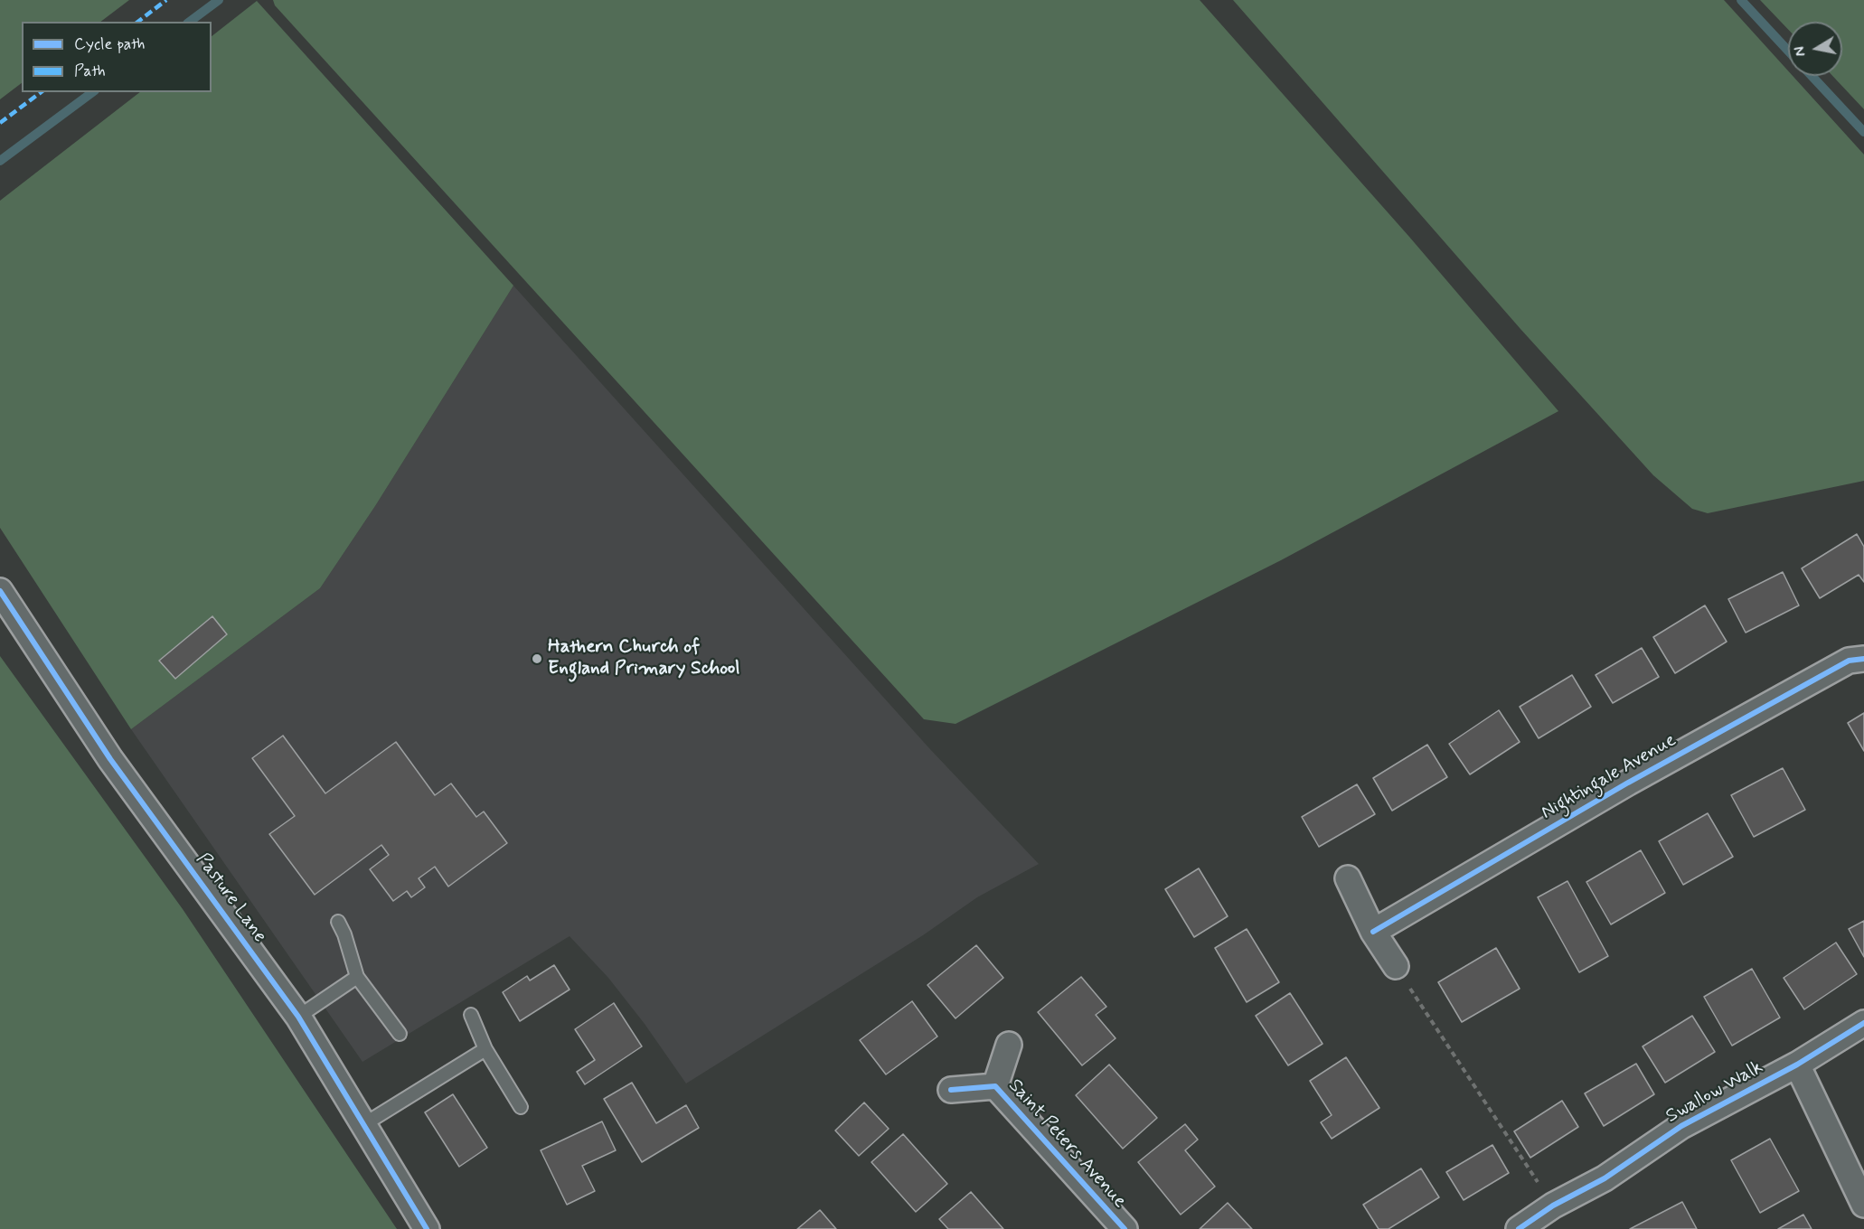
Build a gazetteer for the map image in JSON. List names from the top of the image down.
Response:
{
  "streets": {
    "street": [
      "Nightingale Avenue",
      "Pasture Lane",
      "Swallow Walk",
      "Saint Peters Avenue"
    ]
  },
  "places": ["Hathern Church of England Primary School"],
  "legend": ["Cycle path", "Path"],
  "north": "left"
}
